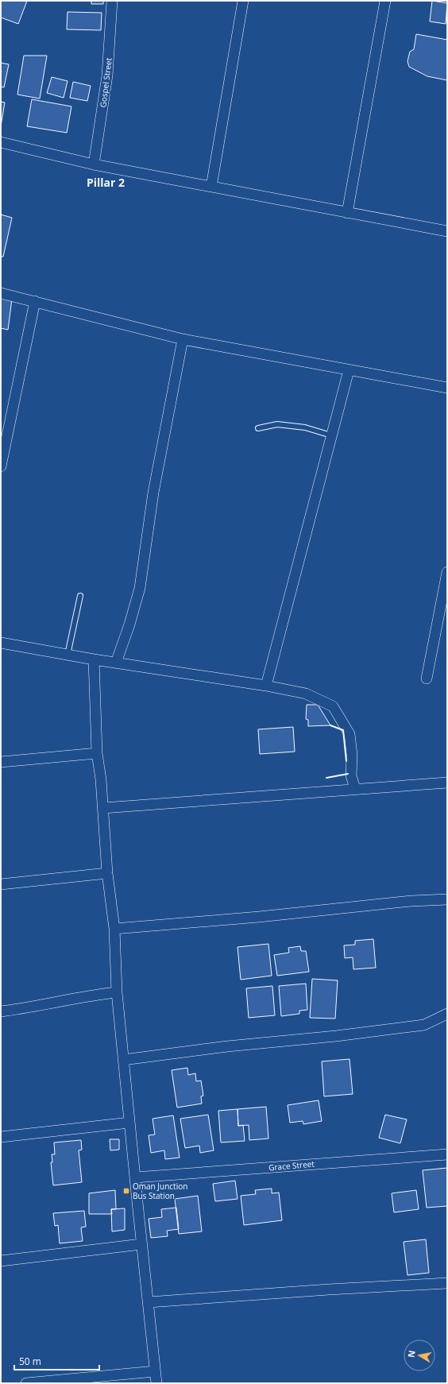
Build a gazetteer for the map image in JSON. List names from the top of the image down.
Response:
{
  "streets": {
    "street": ["Gospel Street", "Grace Street"]
  },
  "districts": ["Pillar 2"],
  "places": {
    "transit": ["Oman Junction Bus Station"]
  },
  "scale_bar": "50 m",
  "north": "left"
}
